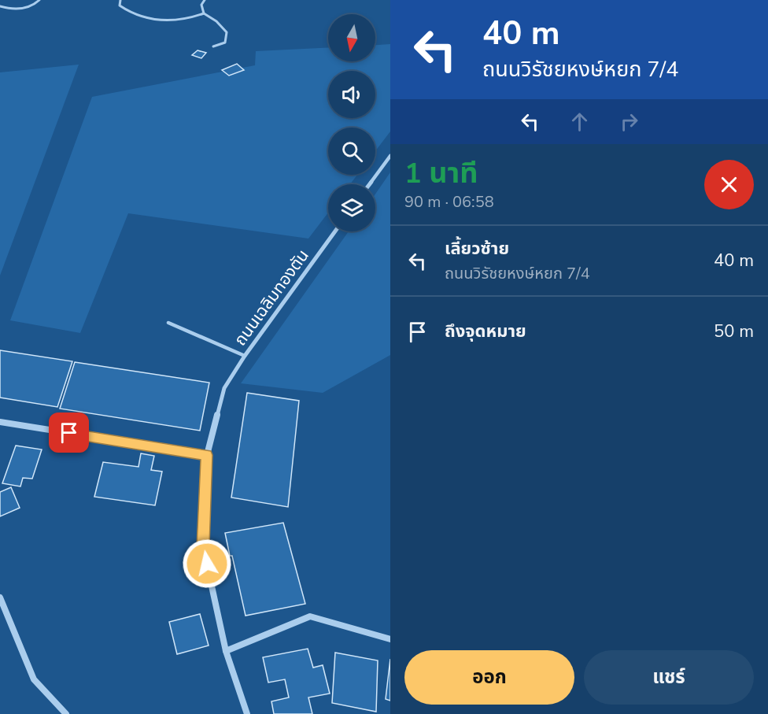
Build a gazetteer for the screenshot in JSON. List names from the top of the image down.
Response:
{
  "streets": {
    "street": ["ถนนเฉลิมทองตัน"]
  },
  "north": "bottom",
  "page": {
    "turn": ["40 m", "ถนนวิรัชยหงษ์หยก 7/4"],
    "heading": ["1 นาที", "90 m · 06:58"],
    "list": [
      {
        "name": "เลี้ยวซ้าย",
        "note": "ถนนวิรัชยหงษ์หยก 7/4",
        "value": "40 m"
      },
      {
        "name": "ถึงจุดหมาย",
        "value": "50 m"
      }
    ],
    "buttons": ["ออก", "แชร์"]
  }
}
